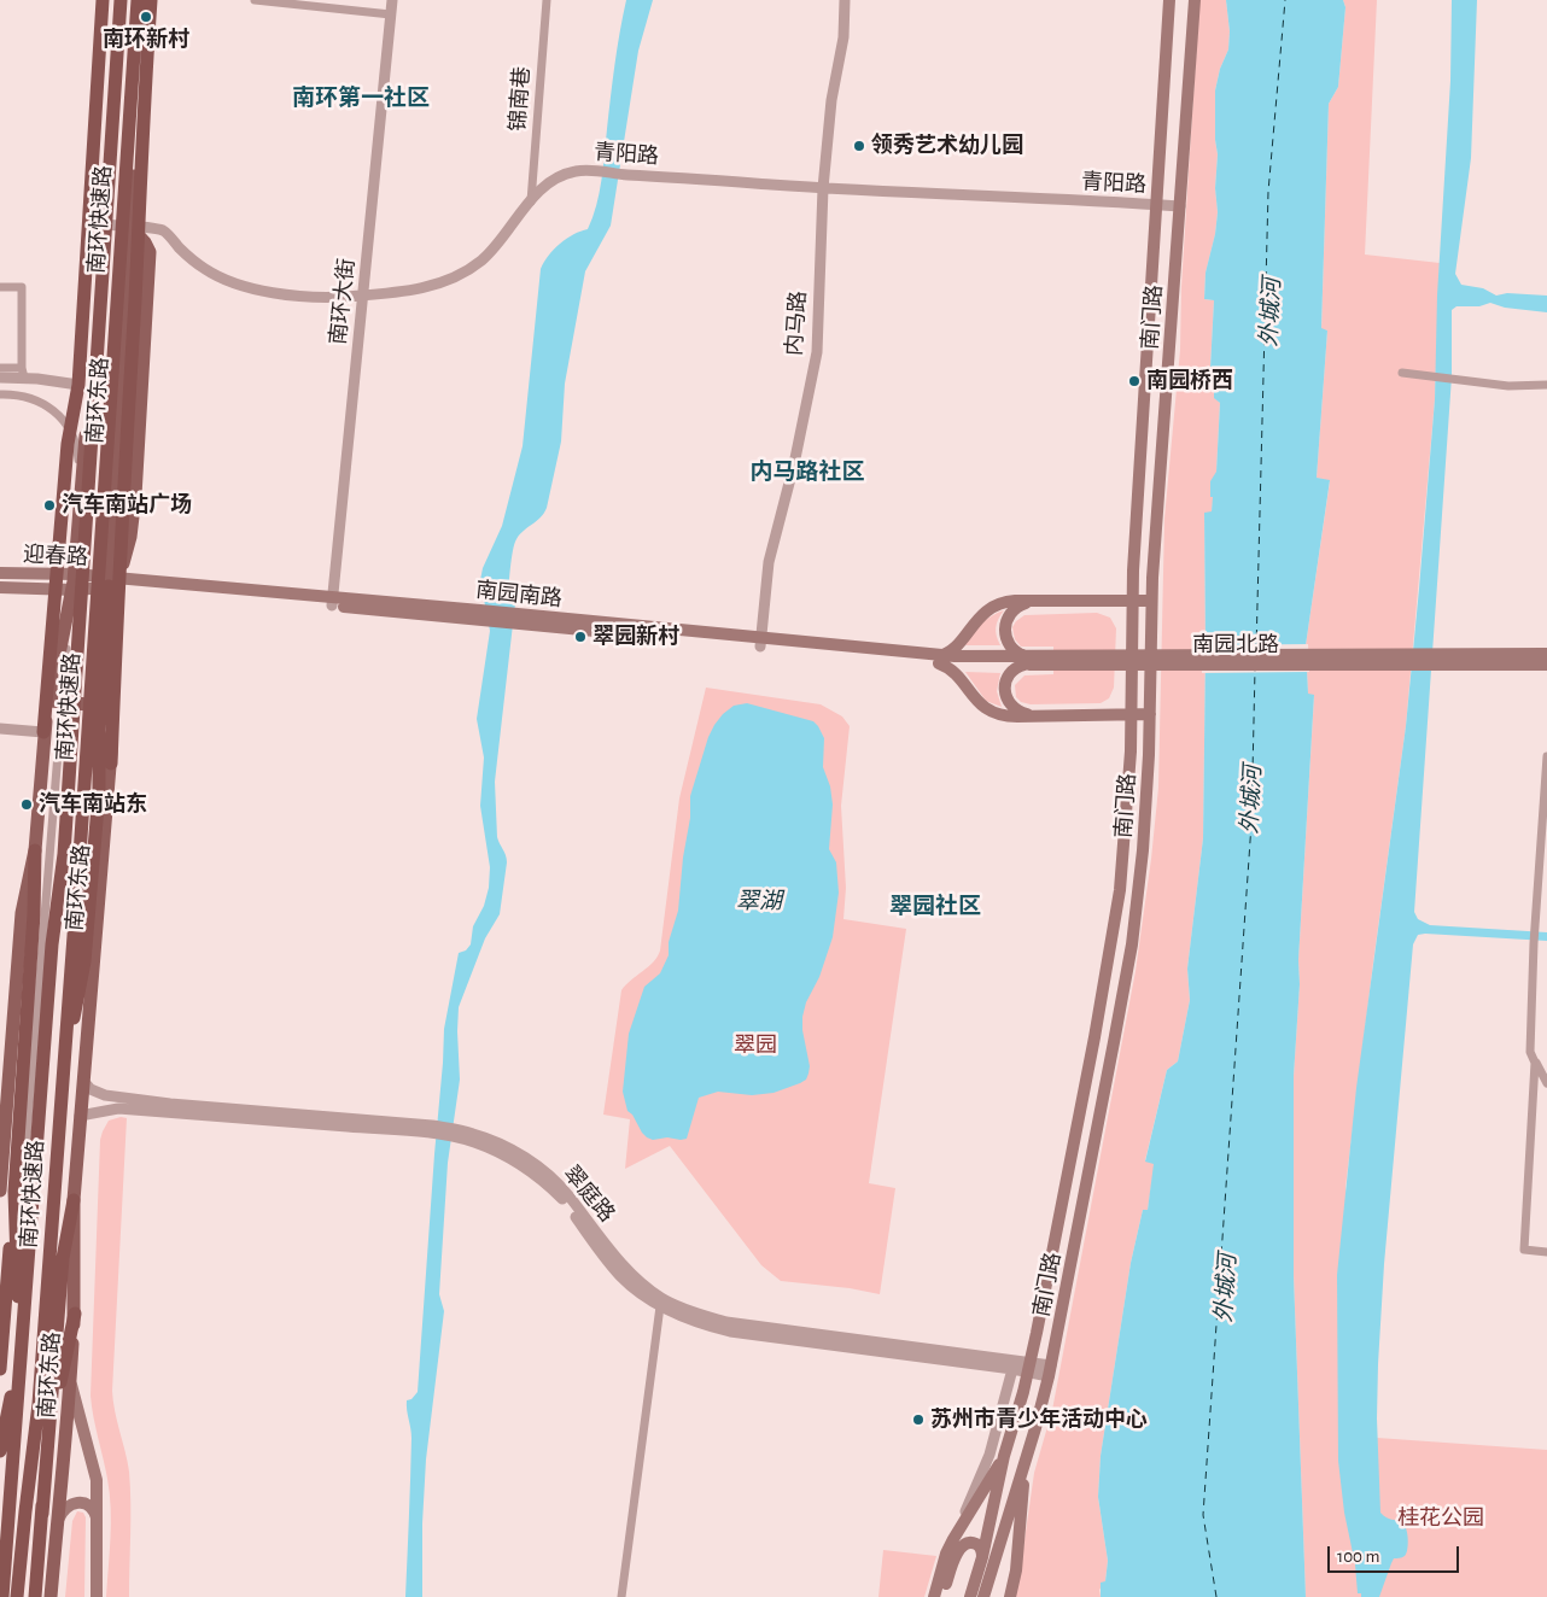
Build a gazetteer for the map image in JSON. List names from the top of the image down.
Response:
{
  "streets": {
    "highway": ["南环快速路"],
    "main road": [
      "南门路",
      "南环东路",
      "迎春路",
      "南园南路",
      "南园北路"
    ],
    "street": [
      "锦南巷",
      "青阳路",
      "南环大街",
      "内马路",
      "翠庭路"
    ]
  },
  "crossings": [
    ["锦南巷", "青阳路"],
    ["青阳路", "南环大街"],
    ["青阳路", "南门路"],
    ["青阳路", "内马路"],
    ["青阳路", "南环东路"],
    ["南环大街", "南园南路"],
    ["南门路", "翠庭路"],
    ["内马路", "南园南路"],
    ["南环东路", "迎春路"],
    ["南环东路", "南园南路"],
    ["南环东路", "翠庭路"],
    ["迎春路", "南园南路"],
    ["南园南路", "南园北路"]
  ],
  "districts": ["南环第一社区", "内马路社区", "翠园社区"],
  "water": ["外城河", "翠湖"],
  "parks": ["翠园", "桂花公园"],
  "places": [
    "南环新村",
    "领秀艺术幼儿园",
    "南园桥西",
    "汽车南站广场",
    "翠园新村",
    "汽车南站东",
    "苏州市青少年活动中心"
  ],
  "scale_bar": "100 m"
}
